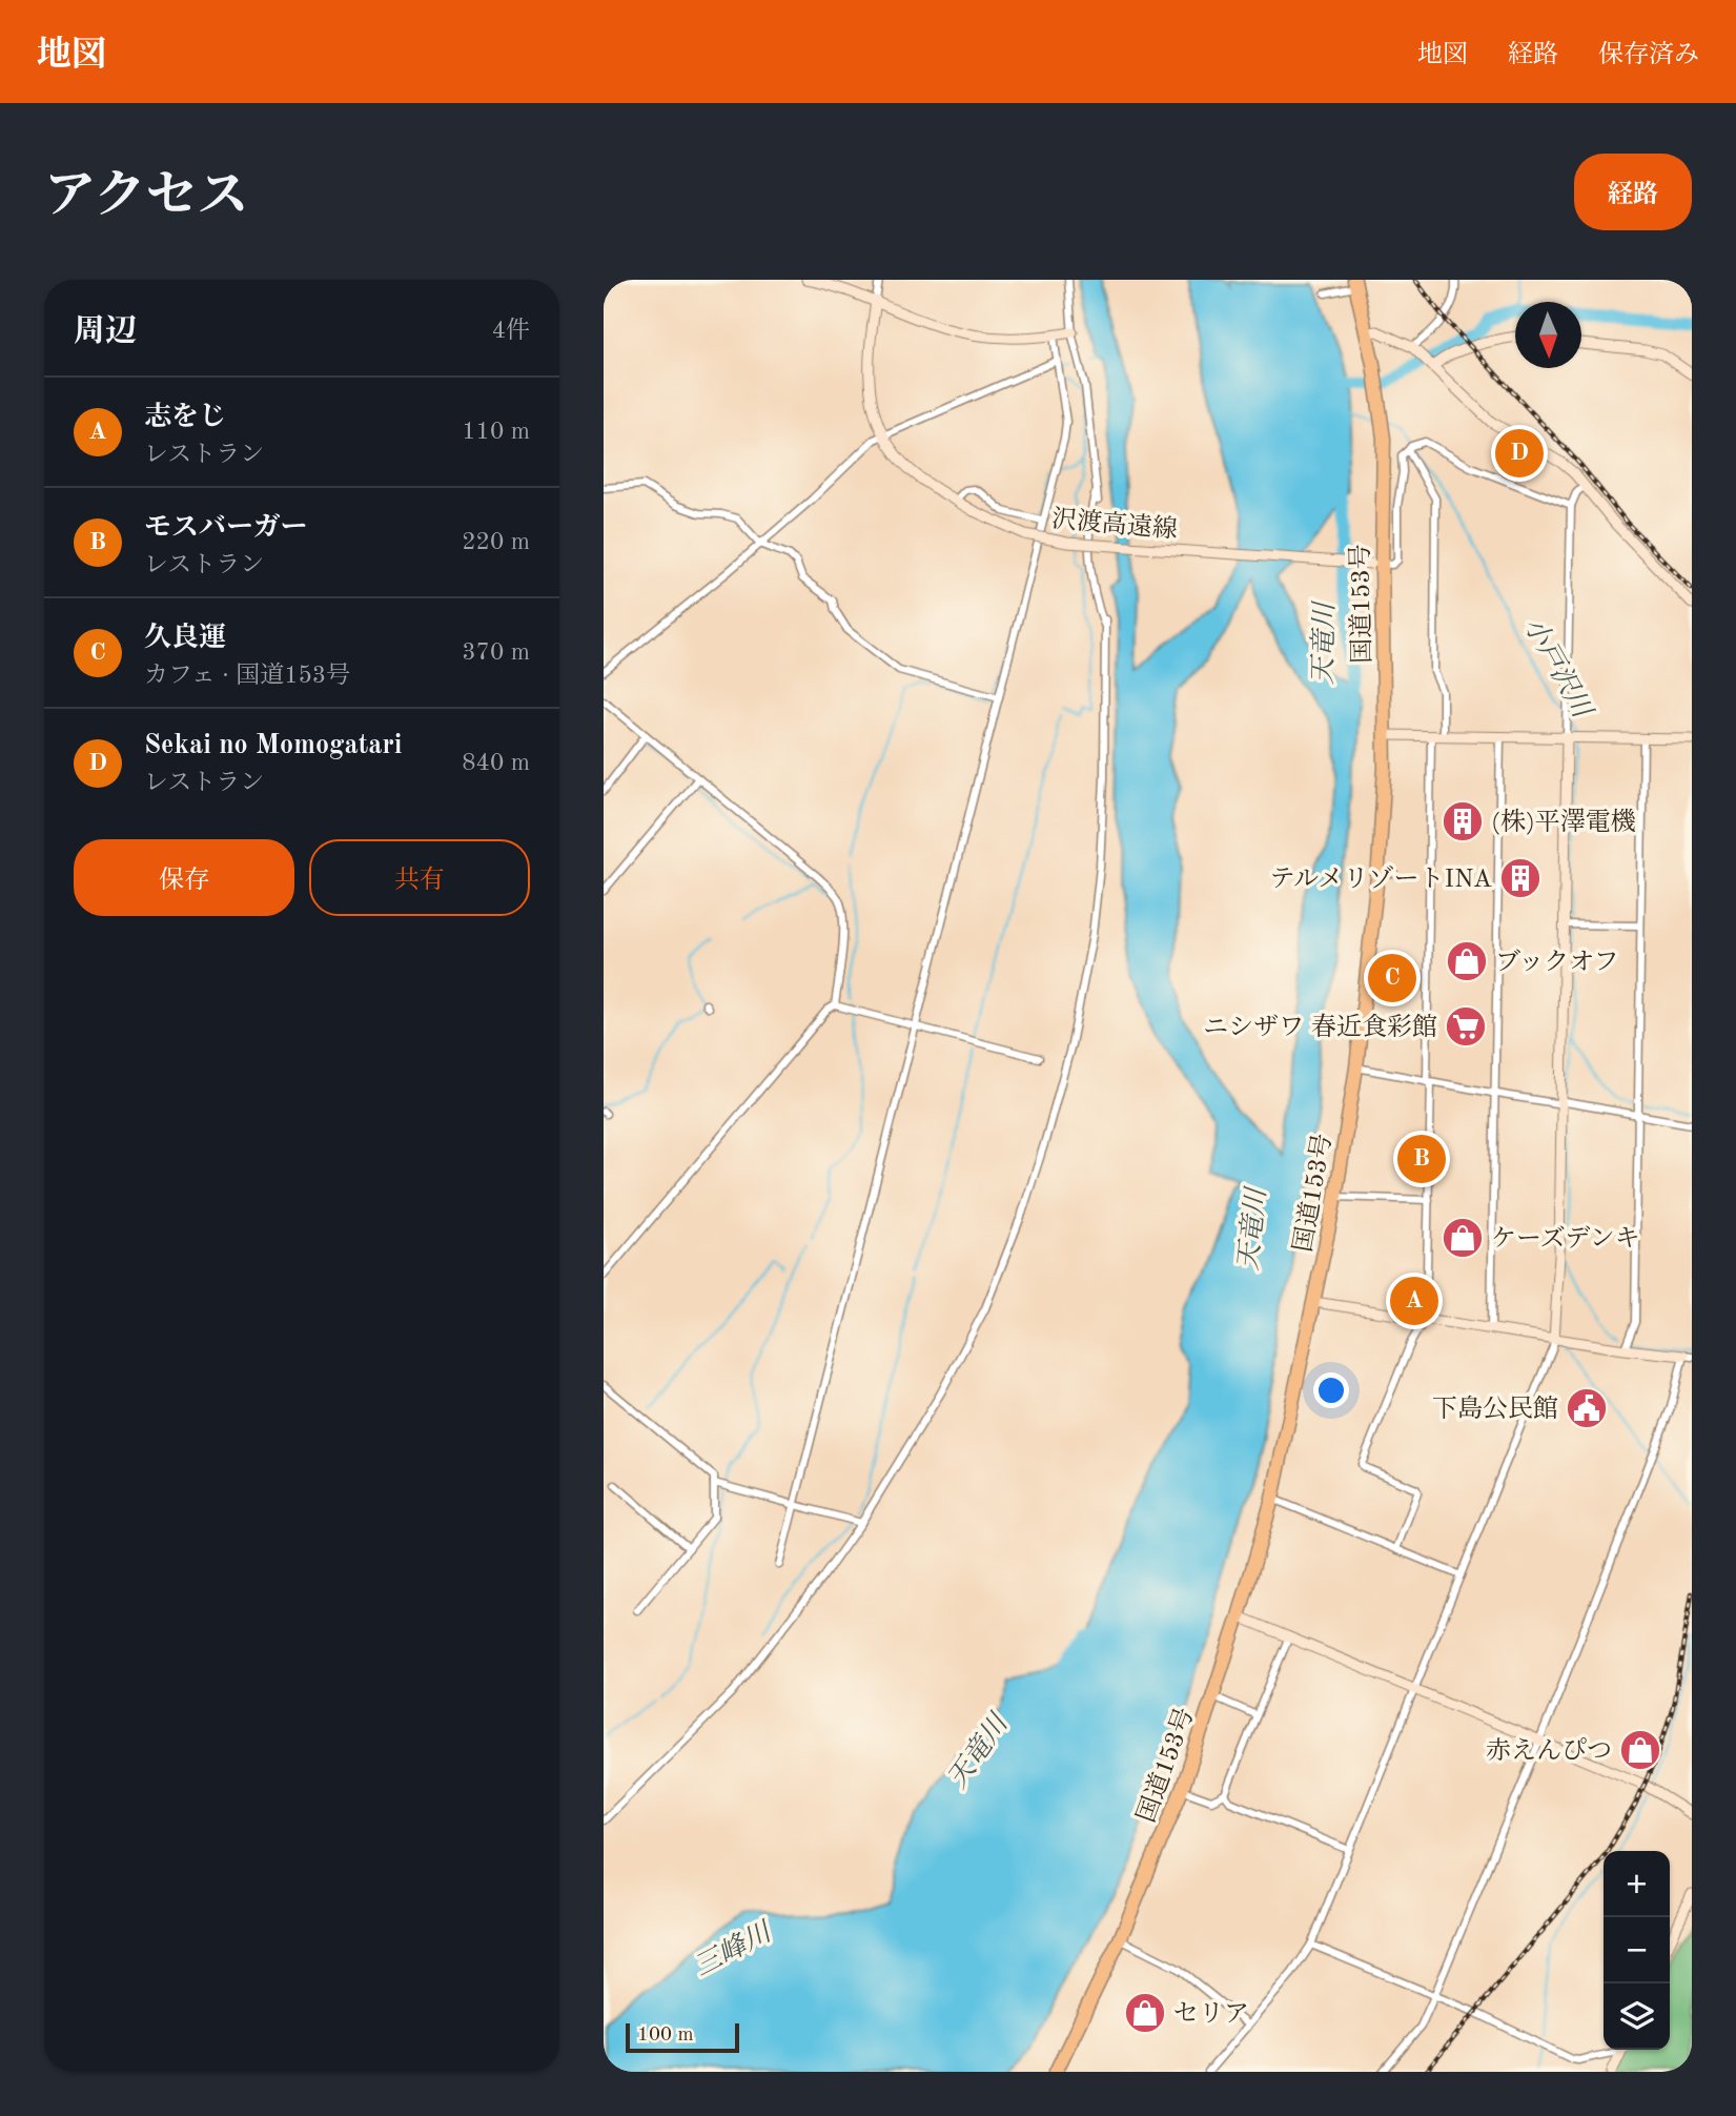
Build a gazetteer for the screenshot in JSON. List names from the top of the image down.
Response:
{
  "streets": {
    "highway": ["国道153号"],
    "street": ["沢渡高遠線"]
  },
  "crossings": [
    ["沢渡高遠線", "国道153号"]
  ],
  "water": ["天竜川", "小戸沢川", "三峰川"],
  "places": {
    "building": ["(株)平澤電機", "テルメリゾートINA"],
    "shop": [
      "ブックオフ",
      "ケーズデンキ",
      "赤えんぴつ",
      "セリア"
    ],
    "supermarket": ["ニシザワ 春近食彩館"],
    "public building": ["下島公民館"]
  },
  "scale_bar": "100 m",
  "north": "bottom",
  "page": {
    "header": "地図",
    "nav": ["地図", "経路", "保存済み"],
    "title": "アクセス",
    "buttons": [
      "経路",
      ["保存", "共有"]
    ],
    "heading": ["周辺", "4件"],
    "list": [
      {
        "mark": "A",
        "name": "志をじ",
        "note": "レストラン",
        "value": "110 m"
      },
      {
        "mark": "B",
        "name": "モスバーガー",
        "note": "レストラン",
        "value": "220 m"
      },
      {
        "mark": "C",
        "name": "久良運",
        "note": "カフェ · 国道153号",
        "value": "370 m"
      },
      {
        "mark": "D",
        "name": "Sekai no Momogatari",
        "note": "レストラン",
        "value": "840 m"
      }
    ],
    "pins": [
      "D",
      "C",
      "B",
      "A"
    ],
    "map_buttons": ["+", "−"],
    "scale": "100 m"
  }
}
